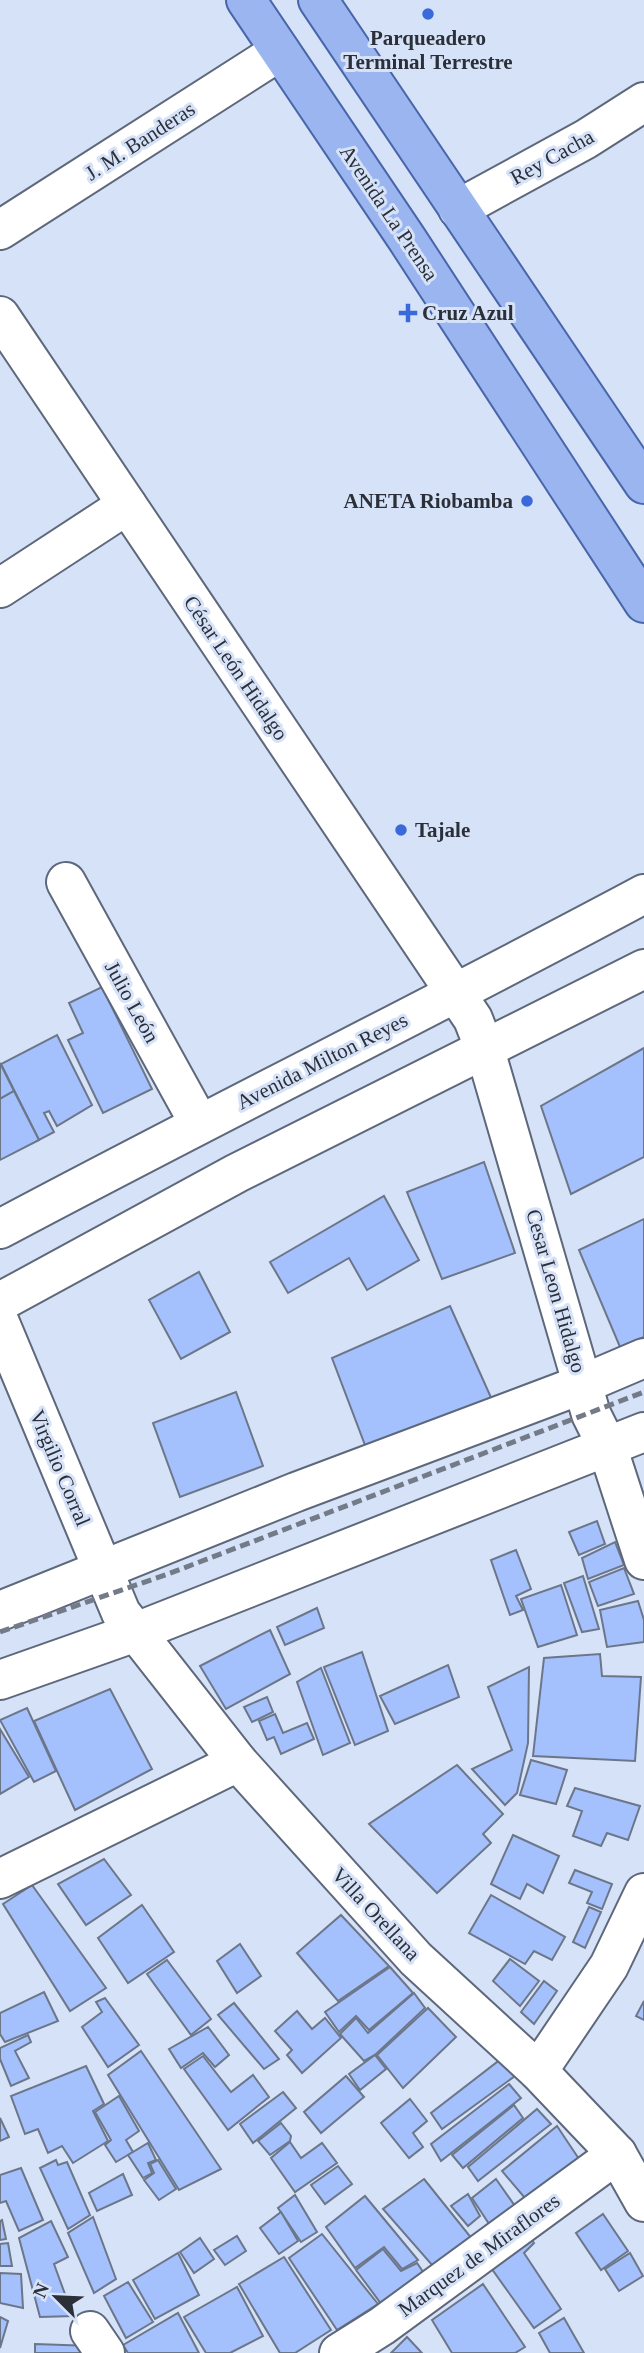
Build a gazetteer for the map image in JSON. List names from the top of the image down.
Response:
{
  "streets": {
    "main road": ["Avenida La Prensa"],
    "street": [
      "J. M. Banderas",
      "Rey Cacha",
      "César León Hidalgo",
      "Julio León",
      "Avenida Milton Reyes",
      "Cesar Leon Hidalgo",
      "Virgilio Corral",
      "Villa Orellana",
      "Marquez de Miraflores"
    ]
  },
  "crossings": [
    ["J. M. Banderas", "Avenida La Prensa"],
    ["César León Hidalgo", "Avenida Milton Reyes"],
    ["César León Hidalgo", "Cesar Leon Hidalgo"],
    ["Julio León", "Avenida Milton Reyes"],
    ["Avenida Milton Reyes", "Cesar Leon Hidalgo"],
    ["Virgilio Corral", "Villa Orellana"],
    ["Villa Orellana", "Marquez de Miraflores"]
  ],
  "places": {
    "other": ["Parqueadero Terminal Terrestre", "ANETA Riobamba", "Tajale"],
    "health": ["Cruz Azul"]
  },
  "north": "top left"
}
